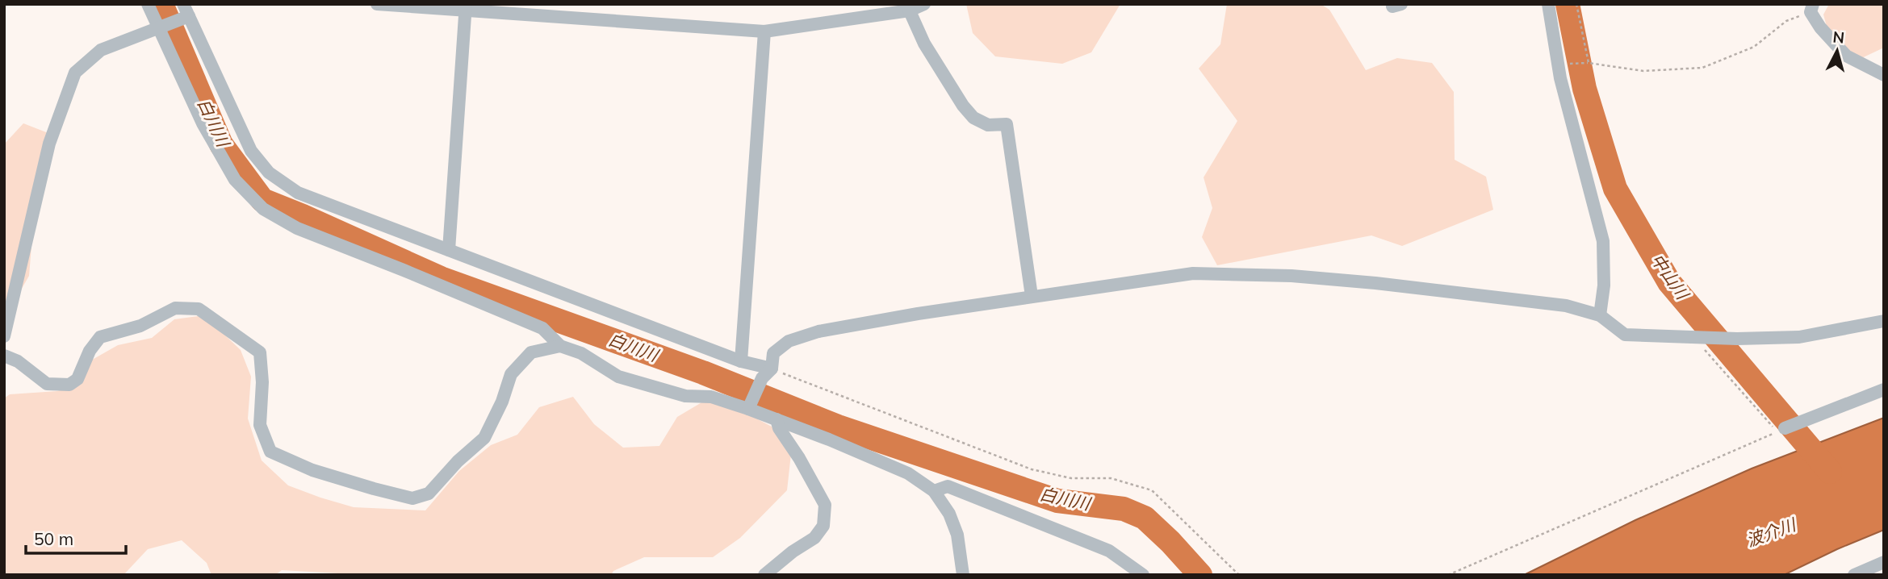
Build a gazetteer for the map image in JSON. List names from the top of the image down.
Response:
{
  "water": ["白川川", "中山川", "波介川"],
  "scale_bar": "50 m",
  "north": "top"
}
